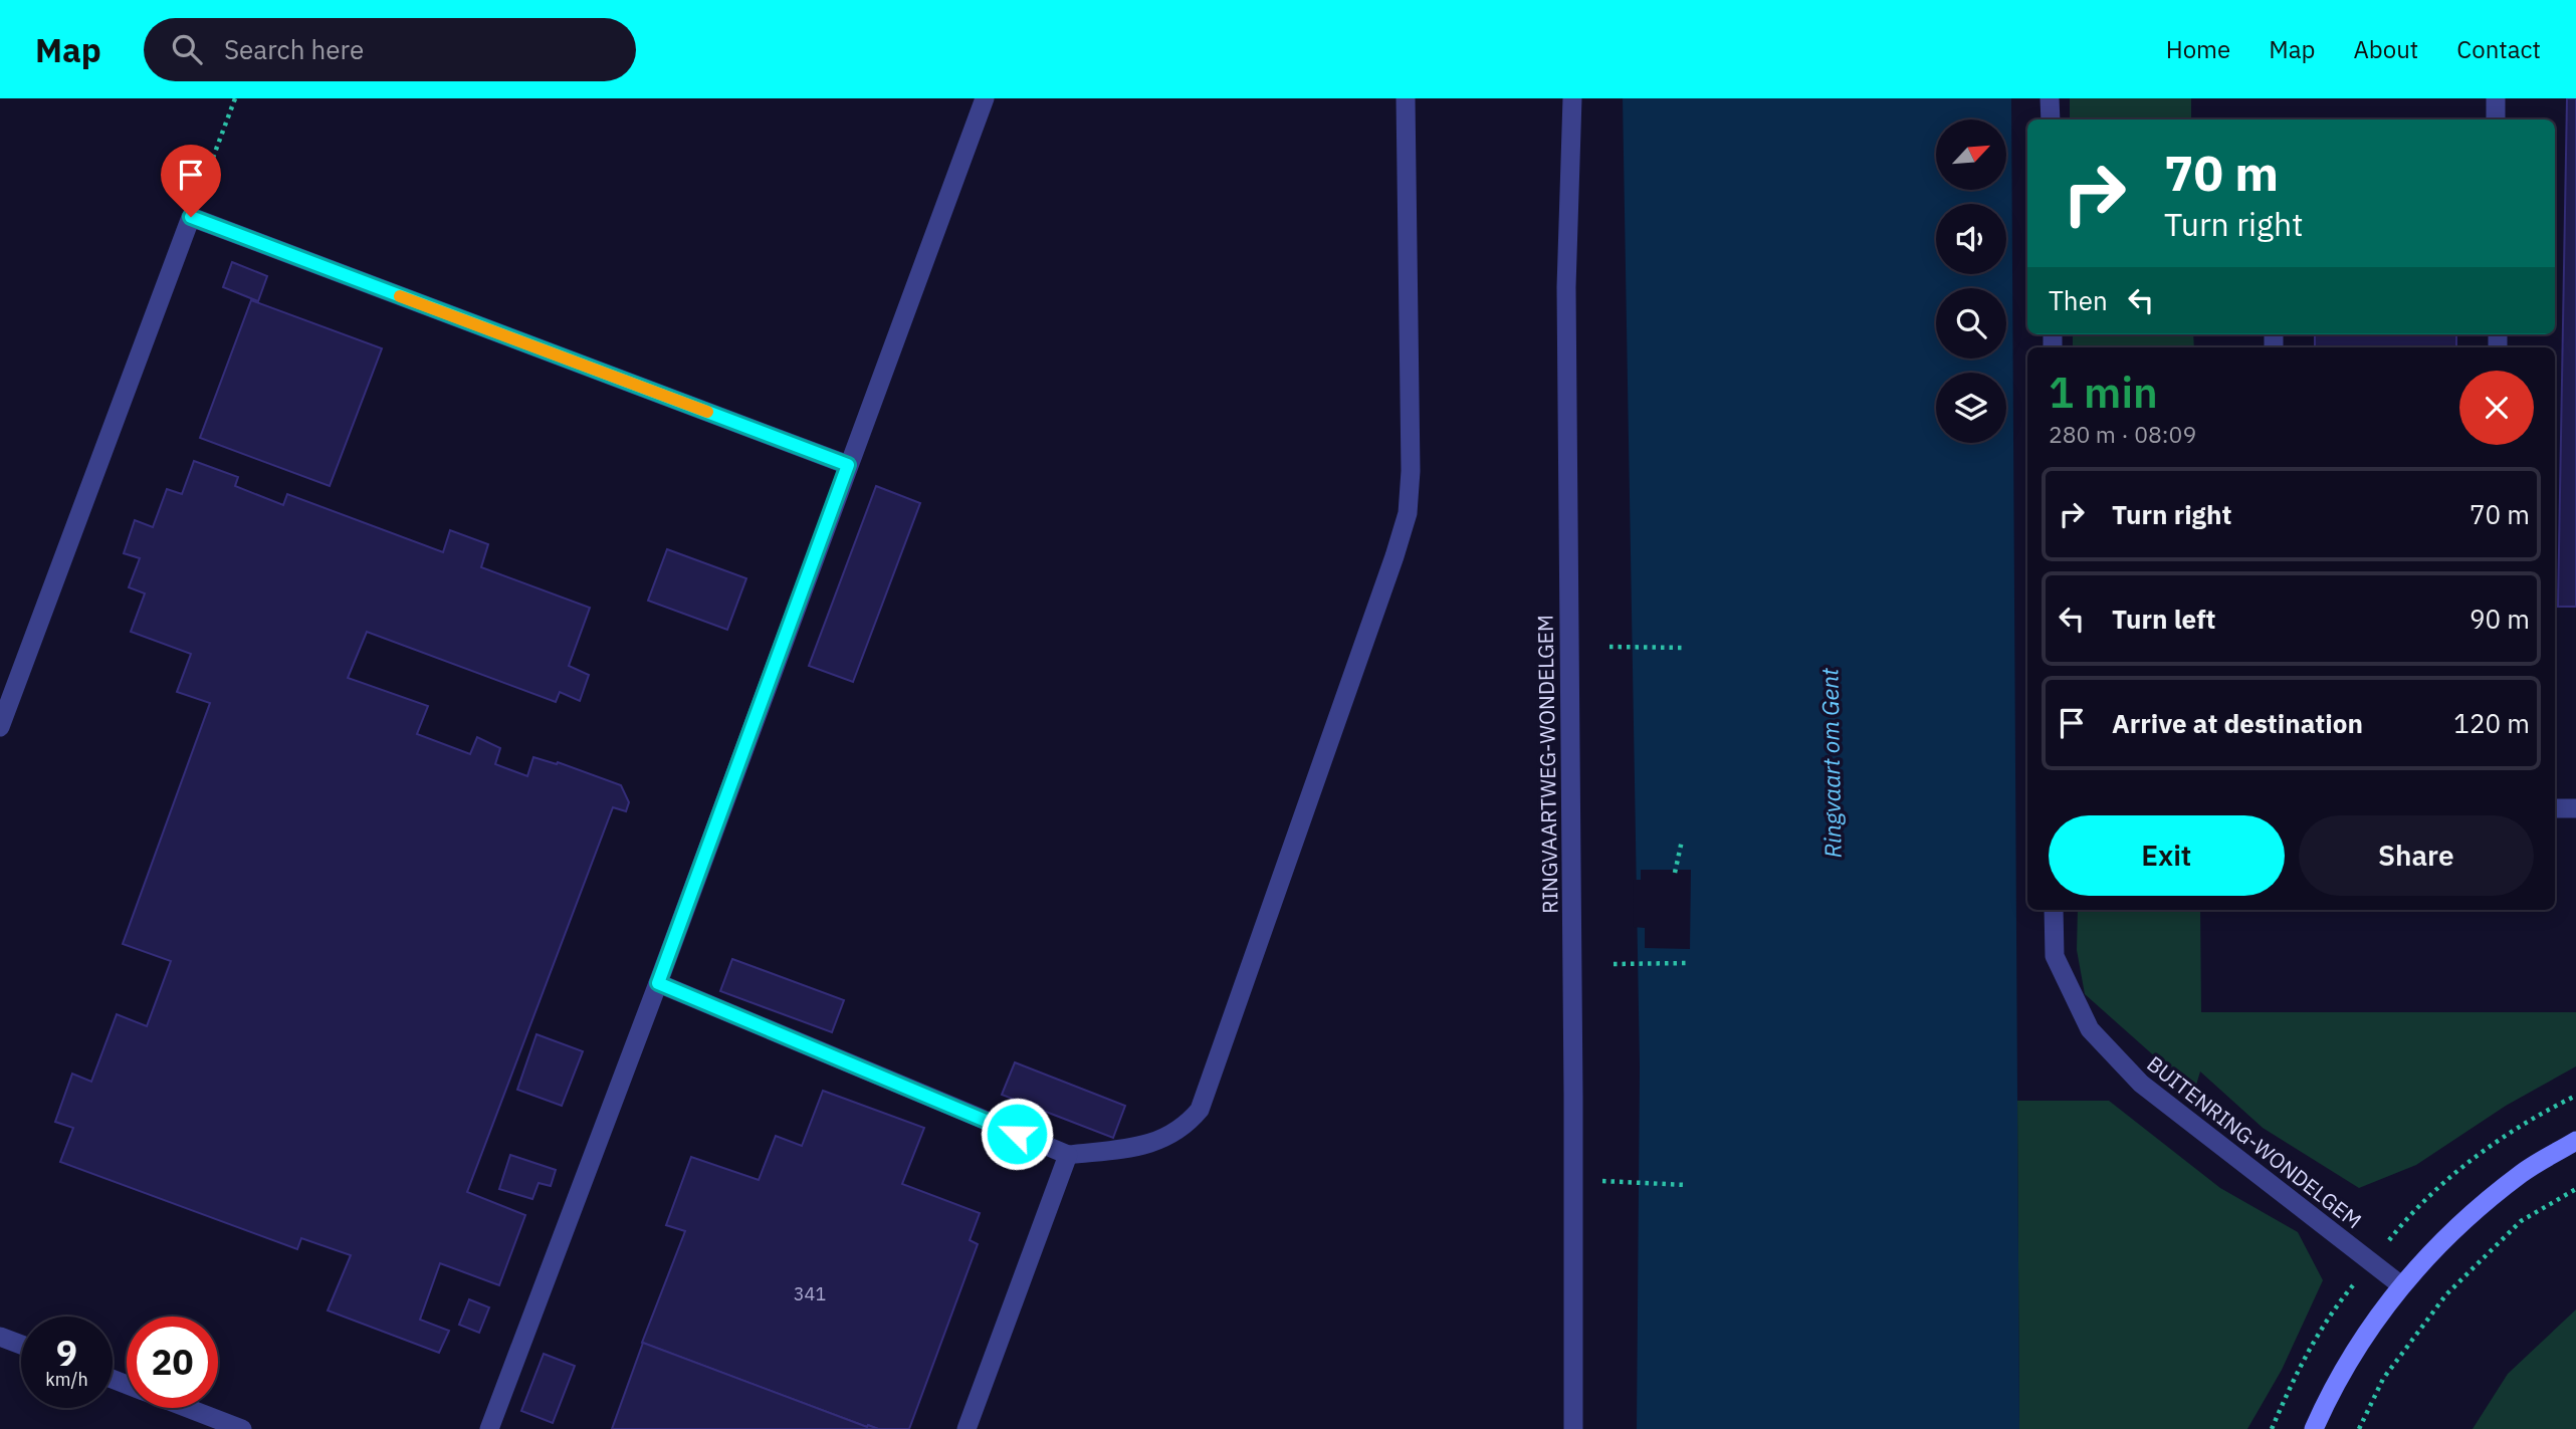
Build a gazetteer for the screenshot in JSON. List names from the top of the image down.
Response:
{
  "streets": {
    "street": ["RINGVAARTWEG-WONDELGEM", "BUITENRING-WONDELGEM"]
  },
  "water": ["Ringvaart om Gent"],
  "house_numbers": ["341"],
  "north": "top right",
  "page": {
    "header": "Map",
    "search": "Search here",
    "nav": [
      "Home",
      "Map",
      "About",
      "Contact"
    ],
    "turn": ["70 m", "Turn right"],
    "then": "Then",
    "heading": ["1 min", "280 m · 08:09"],
    "list": [
      {
        "name": "Turn right",
        "value": "70 m"
      },
      {
        "name": "Turn left",
        "value": "90 m"
      },
      {
        "name": "Arrive at destination",
        "value": "120 m"
      }
    ],
    "buttons": ["Exit", "Share"],
    "speed": "9 km/h",
    "limit": "20"
  }
}
